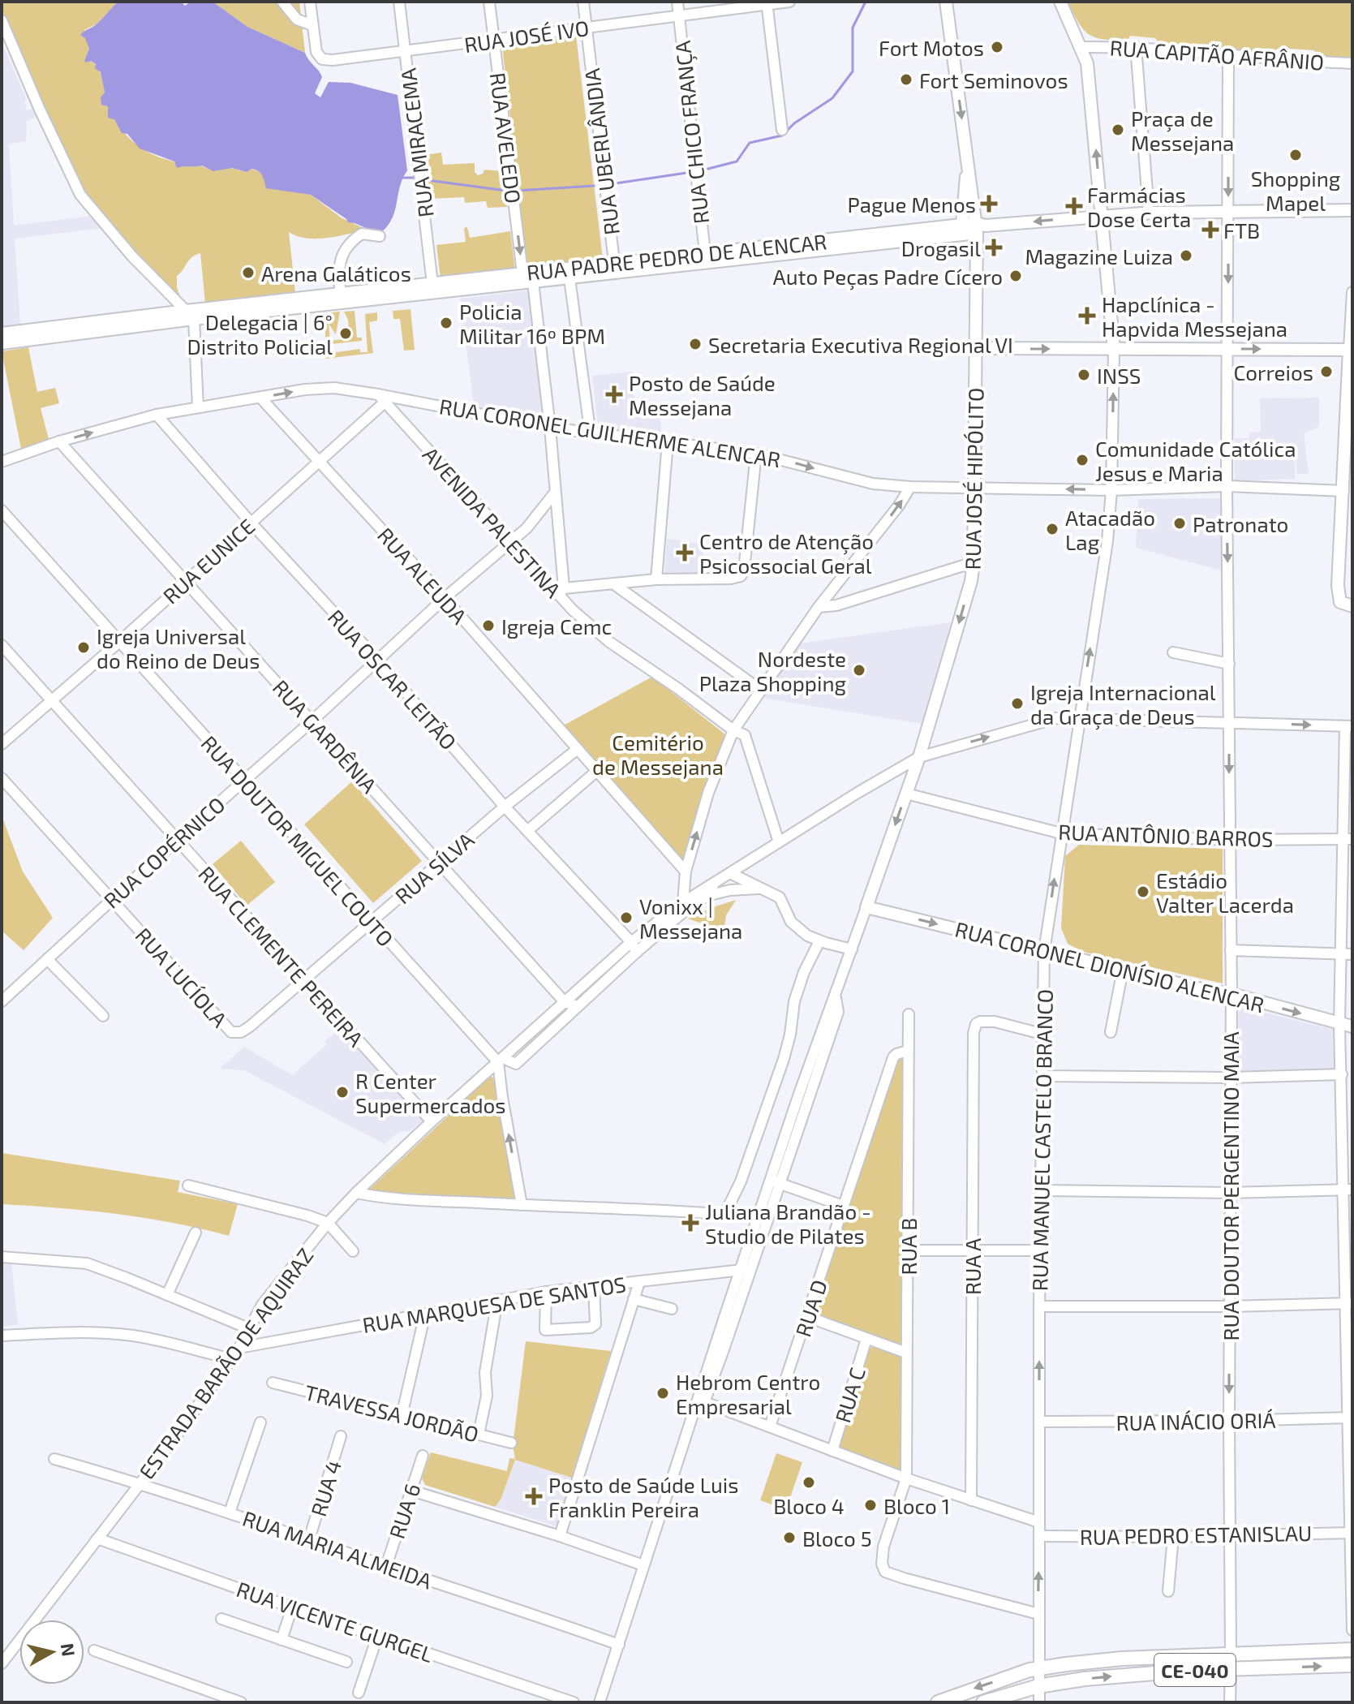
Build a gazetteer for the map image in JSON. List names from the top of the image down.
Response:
{
  "streets": {
    "highway": ["CE-040"],
    "main road": ["RUA PADRE PEDRO DE ALENCAR", "RUA JOSÉ HIPÓLITO", "RUA CORONEL DIONÍSIO ALENCAR"],
    "street": [
      "RUA JOSÉ IVO",
      "RUA CAPITÃO AFRÂNIO",
      "RUA CHICO FRANÇA",
      "RUA AVELEDO",
      "RUA MIRACEMA",
      "RUA UBERLÂNDIA",
      "RUA CORONEL GUILHERME ALENCAR",
      "AVENIDA PALESTINA",
      "RUA EUNICE",
      "RUA ALEUDA",
      "RUA OSCAR LEITÃO",
      "RUA GARDÊNIA",
      "RUA ANTÔNIO BARROS",
      "RUA DOUTOR MIGUEL COUTO",
      "RUA COPÉRNICO",
      "RUA SÍLVA",
      "RUA CLEMENTE PEREIRA",
      "RUA LUCÍOLA",
      "RUA MANUEL CASTELO BRANCO",
      "RUA DOUTOR PERGENTINO MAIA",
      "RUA B",
      "RUA A",
      "RUA MARQUESA DE SANTOS",
      "RUA D",
      "ESTRADA BARÃO DE AQUIRAZ",
      "RUA C",
      "TRAVESSA JORDÃO",
      "RUA INÁCIO ORIÁ",
      "RUA 4",
      "RUA 6",
      "RUA PEDRO ESTANISLAU",
      "RUA MARIA ALMEIDA",
      "RUA VICENTE GURGEL"
    ]
  },
  "crossings": [
    ["RUA JOSÉ IVO", "RUA CHICO FRANÇA"],
    ["RUA JOSÉ IVO", "RUA AVELEDO"],
    ["RUA JOSÉ IVO", "RUA MIRACEMA"],
    ["RUA JOSÉ IVO", "RUA UBERLÂNDIA"],
    ["RUA CAPITÃO AFRÂNIO", "RUA DOUTOR PERGENTINO MAIA"],
    ["RUA CHICO FRANÇA", "RUA PADRE PEDRO DE ALENCAR"],
    ["RUA AVELEDO", "RUA PADRE PEDRO DE ALENCAR"],
    ["RUA AVELEDO", "RUA CORONEL GUILHERME ALENCAR"],
    ["RUA AVELEDO", "AVENIDA PALESTINA"],
    ["RUA AVELEDO", "RUA COPÉRNICO"],
    ["RUA MIRACEMA", "RUA PADRE PEDRO DE ALENCAR"],
    ["RUA UBERLÂNDIA", "RUA PADRE PEDRO DE ALENCAR"],
    ["RUA PADRE PEDRO DE ALENCAR", "RUA JOSÉ HIPÓLITO"],
    ["RUA PADRE PEDRO DE ALENCAR", "RUA DOUTOR PERGENTINO MAIA"],
    ["RUA CORONEL GUILHERME ALENCAR", "RUA JOSÉ HIPÓLITO"],
    ["RUA CORONEL GUILHERME ALENCAR", "AVENIDA PALESTINA"],
    ["RUA CORONEL GUILHERME ALENCAR", "RUA EUNICE"],
    ["RUA CORONEL GUILHERME ALENCAR", "RUA ALEUDA"],
    ["RUA CORONEL GUILHERME ALENCAR", "RUA OSCAR LEITÃO"],
    ["RUA CORONEL GUILHERME ALENCAR", "RUA GARDÊNIA"],
    ["RUA CORONEL GUILHERME ALENCAR", "RUA MANUEL CASTELO BRANCO"],
    ["RUA CORONEL GUILHERME ALENCAR", "RUA DOUTOR PERGENTINO MAIA"],
    ["RUA JOSÉ HIPÓLITO", "RUA ANTÔNIO BARROS"],
    ["RUA JOSÉ HIPÓLITO", "RUA CORONEL DIONÍSIO ALENCAR"],
    ["RUA JOSÉ HIPÓLITO", "ESTRADA BARÃO DE AQUIRAZ"],
    ["AVENIDA PALESTINA", "RUA EUNICE"],
    ["AVENIDA PALESTINA", "RUA COPÉRNICO"],
    ["AVENIDA PALESTINA", "ESTRADA BARÃO DE AQUIRAZ"],
    ["RUA EUNICE", "RUA ALEUDA"],
    ["RUA EUNICE", "RUA OSCAR LEITÃO"],
    ["RUA EUNICE", "RUA GARDÊNIA"],
    ["RUA EUNICE", "RUA DOUTOR MIGUEL COUTO"],
    ["RUA EUNICE", "RUA CLEMENTE PEREIRA"],
    ["RUA ALEUDA", "RUA COPÉRNICO"],
    ["RUA ALEUDA", "RUA SÍLVA"],
    ["RUA OSCAR LEITÃO", "RUA COPÉRNICO"],
    ["RUA OSCAR LEITÃO", "RUA SÍLVA"],
    ["RUA OSCAR LEITÃO", "ESTRADA BARÃO DE AQUIRAZ"],
    ["RUA GARDÊNIA", "RUA COPÉRNICO"],
    ["RUA GARDÊNIA", "RUA SÍLVA"],
    ["RUA GARDÊNIA", "ESTRADA BARÃO DE AQUIRAZ"],
    ["RUA ANTÔNIO BARROS", "RUA MANUEL CASTELO BRANCO"],
    ["RUA ANTÔNIO BARROS", "RUA DOUTOR PERGENTINO MAIA"],
    ["RUA DOUTOR MIGUEL COUTO", "RUA COPÉRNICO"],
    ["RUA DOUTOR MIGUEL COUTO", "RUA SÍLVA"],
    ["RUA DOUTOR MIGUEL COUTO", "ESTRADA BARÃO DE AQUIRAZ"],
    ["RUA COPÉRNICO", "RUA CLEMENTE PEREIRA"],
    ["RUA COPÉRNICO", "RUA LUCÍOLA"],
    ["RUA SÍLVA", "RUA CLEMENTE PEREIRA"],
    ["RUA SÍLVA", "RUA LUCÍOLA"],
    ["RUA CLEMENTE PEREIRA", "ESTRADA BARÃO DE AQUIRAZ"],
    ["RUA CORONEL DIONÍSIO ALENCAR", "RUA MANUEL CASTELO BRANCO"],
    ["RUA CORONEL DIONÍSIO ALENCAR", "RUA DOUTOR PERGENTINO MAIA"],
    ["RUA MANUEL CASTELO BRANCO", "RUA B"],
    ["RUA MANUEL CASTELO BRANCO", "RUA A"],
    ["RUA MANUEL CASTELO BRANCO", "ESTRADA BARÃO DE AQUIRAZ"],
    ["RUA MANUEL CASTELO BRANCO", "RUA INÁCIO ORIÁ"],
    ["RUA MANUEL CASTELO BRANCO", "RUA PEDRO ESTANISLAU"],
    ["RUA MANUEL CASTELO BRANCO", "CE-040"],
    ["RUA DOUTOR PERGENTINO MAIA", "ESTRADA BARÃO DE AQUIRAZ"],
    ["RUA DOUTOR PERGENTINO MAIA", "RUA INÁCIO ORIÁ"],
    ["RUA DOUTOR PERGENTINO MAIA", "RUA PEDRO ESTANISLAU"],
    ["RUA DOUTOR PERGENTINO MAIA", "CE-040"],
    ["RUA B", "RUA D"],
    ["RUA MARQUESA DE SANTOS", "ESTRADA BARÃO DE AQUIRAZ"],
    ["ESTRADA BARÃO DE AQUIRAZ", "RUA MARIA ALMEIDA"],
    ["ESTRADA BARÃO DE AQUIRAZ", "RUA VICENTE GURGEL"],
    ["RUA 4", "RUA MARIA ALMEIDA"],
    ["RUA 6", "RUA MARIA ALMEIDA"]
  ],
  "one_way": [
    "RUA AVELEDO",
    "RUA JOSÉ HIPÓLITO",
    "RUA CORONEL DIONÍSIO ALENCAR",
    "RUA MANUEL CASTELO BRANCO",
    "RUA DOUTOR PERGENTINO MAIA"
  ],
  "parks": ["Cemitério de Messejana"],
  "places": {
    "other": [
      "Fort Motos",
      "Fort Seminovos",
      "Praça de Messejana",
      "Shopping Mapel",
      "Magazine Luiza",
      "Arena Galáticos",
      "Auto Peças Padre Cícero",
      "Policia Militar 16º BPM",
      "Delegacia | 6° Distrito Policial",
      "Secretaria Executiva Regional VI",
      "Correios",
      "INSS",
      "Comunidade Católica Jesus e Maria",
      "Patronato",
      "Atacadão Lag",
      "Igreja Cemc",
      "Igreja Universal do Reino de Deus",
      "Nordeste Plaza Shopping",
      "Igreja Internacional da Graça de Deus",
      "Estádio Valter Lacerda",
      "Vonixx | Messejana",
      "R Center Supermercados",
      "Hebrom Centro Empresarial",
      "Bloco 4",
      "Bloco 1",
      "Bloco 5"
    ],
    "health": [
      "Pague Menos",
      "Farmácias Dose Certa",
      "FTB",
      "Drogasil",
      "Hapclínica - Hapvida Messejana",
      "Posto de Saúde Messejana",
      "Centro de Atenção Psicossocial Geral",
      "Juliana Brandão - Studio de Pilates",
      "Posto de Saúde Luis Franklin Pereira"
    ]
  },
  "north": "right"
}
